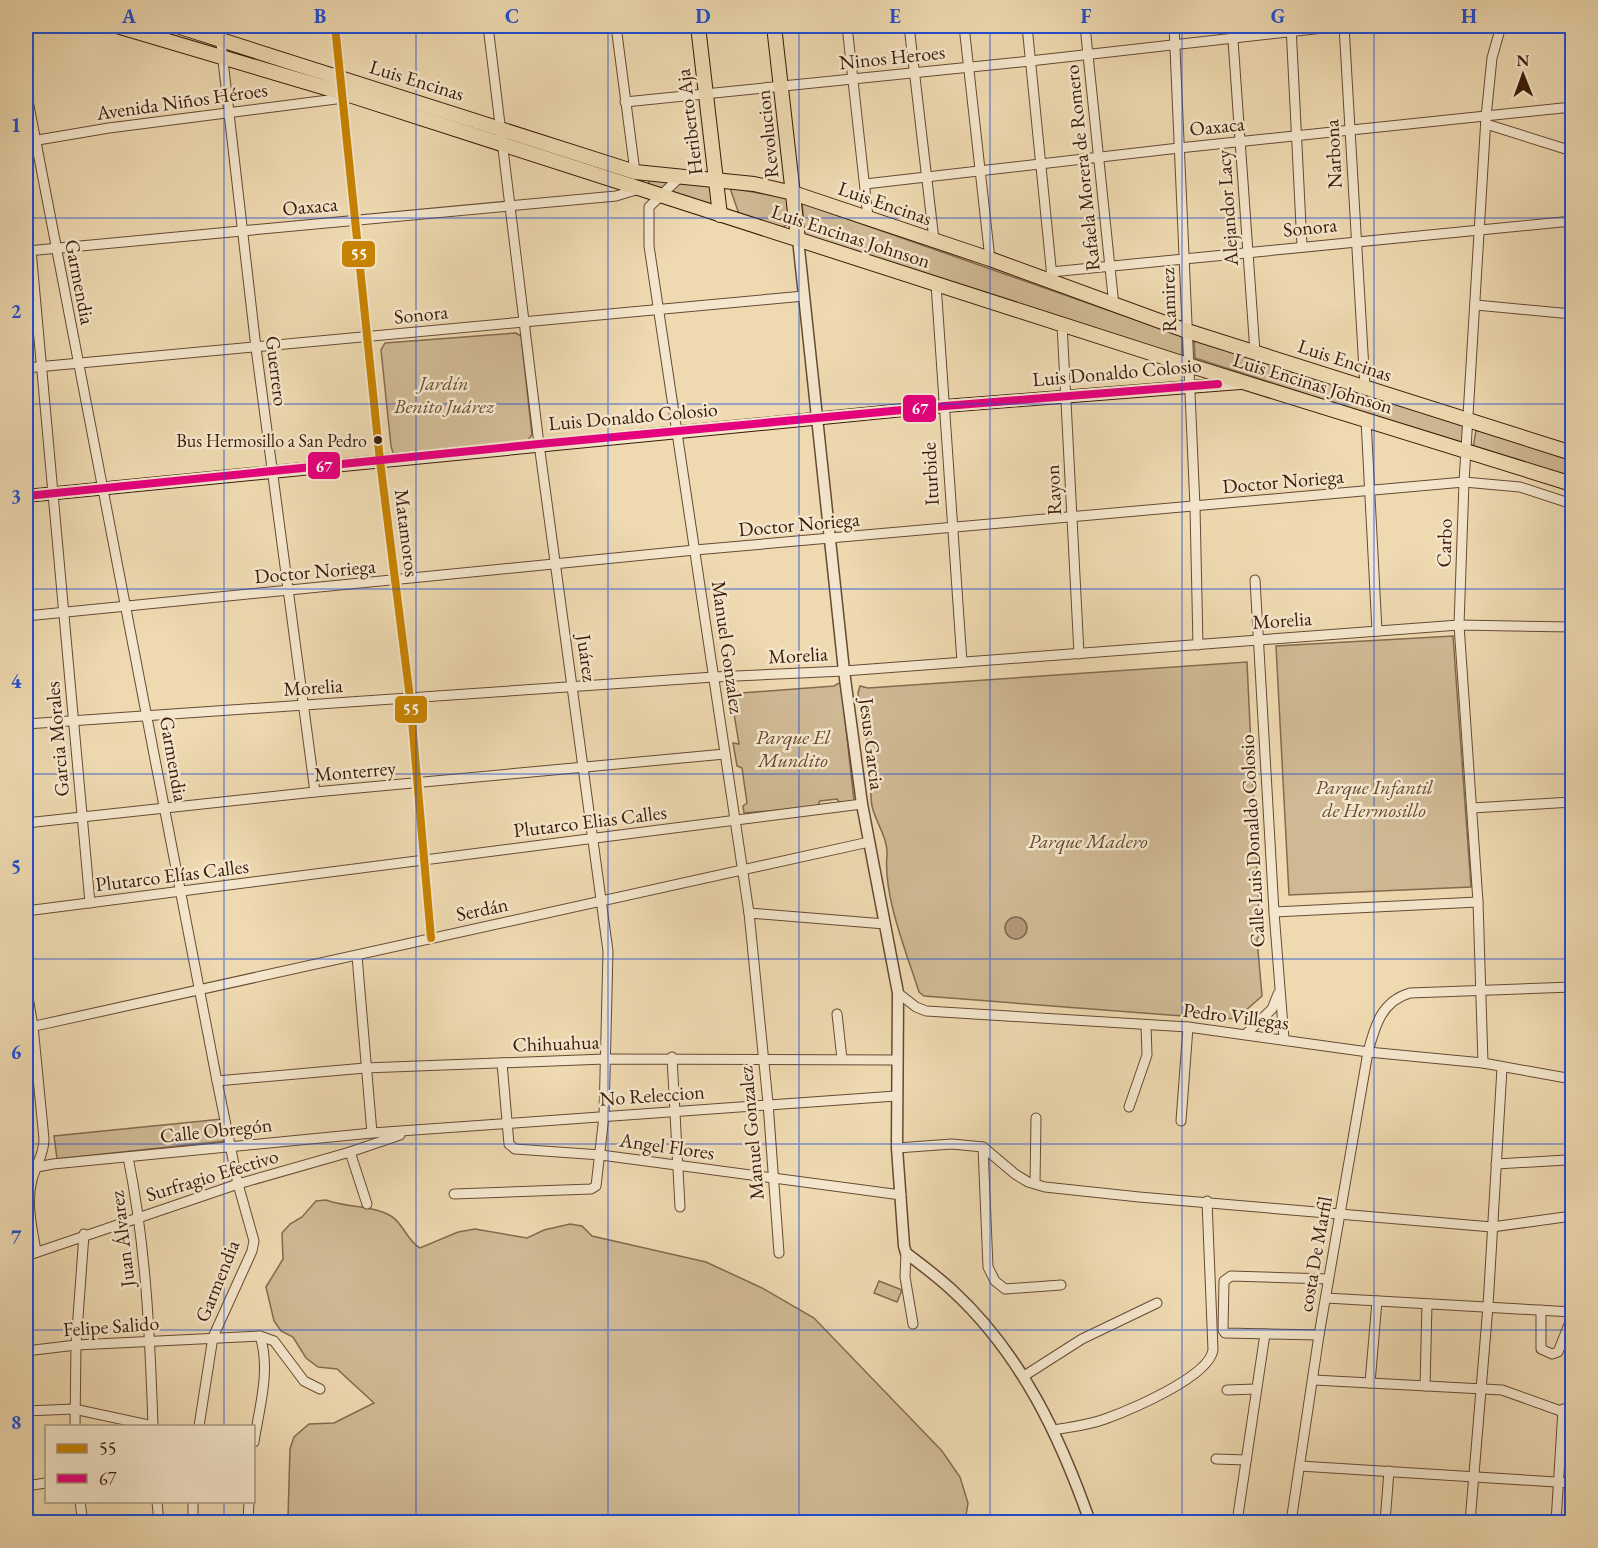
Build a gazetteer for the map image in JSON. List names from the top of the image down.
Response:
{
  "streets": {
    "main road": [
      "Luis Encinas",
      "Heriberto Aja",
      "Revolucion",
      "Luis Encinas Johnson",
      "Luis Donaldo Colosio"
    ],
    "street": [
      "Ninos Heroes",
      "Avenida Niños Héroes",
      "Oaxaca",
      "Narbona",
      "Rafaela Morera de Romero",
      "Alejandor Lacy",
      "Sonora",
      "Garmendia",
      "Ramirez",
      "Guerrero",
      "Iturbide",
      "Doctor Noriega",
      "Rayon",
      "Matamoros",
      "Carbo",
      "Morelia",
      "Manuel Gonzalez",
      "Juárez",
      "Garcia Morales",
      "Jesus Garcia",
      "Monterrey",
      "Plutarco Elias Calles",
      "Calle Luis Donaldo Colosio",
      "Plutarco Elías Calles",
      "Serdán",
      "Pedro Villegas",
      "Chihuahua",
      "No Releccion",
      "Calle Obregón",
      "Angel Flores",
      "Surfragio Efectivo",
      "Juan Álvarez",
      "costa De Marfil",
      "Felipe Salido"
    ]
  },
  "crossings": [
    ["Ninos Heroes", "Heriberto Aja"],
    ["Ninos Heroes", "Revolucion"],
    ["Ninos Heroes", "Narbona"],
    ["Ninos Heroes", "Rafaela Morera de Romero"],
    ["Ninos Heroes", "Alejandor Lacy"],
    ["Ninos Heroes", "Ramirez"],
    ["Luis Encinas", "Heriberto Aja"],
    ["Luis Encinas", "Revolucion"],
    ["Luis Encinas", "Narbona"],
    ["Luis Encinas", "Rafaela Morera de Romero"],
    ["Luis Encinas", "Alejandor Lacy"],
    ["Luis Encinas", "Sonora"],
    ["Luis Encinas", "Ramirez"],
    ["Luis Encinas", "Guerrero"],
    ["Luis Encinas", "Matamoros"],
    ["Luis Encinas", "Carbo"],
    ["Luis Encinas", "Manuel Gonzalez"],
    ["Luis Encinas", "Juárez"],
    ["Avenida Niños Héroes", "Luis Encinas Johnson"],
    ["Avenida Niños Héroes", "Garmendia"],
    ["Avenida Niños Héroes", "Guerrero"],
    ["Avenida Niños Héroes", "Matamoros"],
    ["Heriberto Aja", "Luis Encinas Johnson"],
    ["Oaxaca", "Narbona"],
    ["Oaxaca", "Rafaela Morera de Romero"],
    ["Oaxaca", "Alejandor Lacy"],
    ["Oaxaca", "Luis Encinas Johnson"],
    ["Oaxaca", "Garmendia"],
    ["Oaxaca", "Ramirez"],
    ["Oaxaca", "Guerrero"],
    ["Oaxaca", "Matamoros"],
    ["Oaxaca", "Carbo"],
    ["Oaxaca", "Juárez"],
    ["Oaxaca", "Garcia Morales"],
    ["Revolucion", "Luis Encinas Johnson"],
    ["Revolucion", "Jesus Garcia"],
    ["Narbona", "Sonora"],
    ["Rafaela Morera de Romero", "Sonora"],
    ["Alejandor Lacy", "Sonora"],
    ["Sonora", "Garmendia"],
    ["Sonora", "Ramirez"],
    ["Sonora", "Guerrero"],
    ["Sonora", "Matamoros"],
    ["Sonora", "Carbo"],
    ["Sonora", "Manuel Gonzalez"],
    ["Sonora", "Juárez"],
    ["Sonora", "Garcia Morales"],
    ["Sonora", "Jesus Garcia"],
    ["Luis Encinas Johnson", "Ramirez"],
    ["Luis Encinas Johnson", "Guerrero"],
    ["Luis Encinas Johnson", "Luis Donaldo Colosio"],
    ["Luis Encinas Johnson", "Iturbide"],
    ["Luis Encinas Johnson", "Rayon"],
    ["Luis Encinas Johnson", "Matamoros"],
    ["Luis Encinas Johnson", "Carbo"],
    ["Luis Encinas Johnson", "Manuel Gonzalez"],
    ["Luis Encinas Johnson", "Juárez"],
    ["Luis Encinas Johnson", "Jesus Garcia"],
    ["Garmendia", "Luis Donaldo Colosio"],
    ["Garmendia", "Doctor Noriega"],
    ["Garmendia", "Morelia"],
    ["Garmendia", "Monterrey"],
    ["Garmendia", "Plutarco Elías Calles"],
    ["Garmendia", "Serdán"],
    ["Garmendia", "Chihuahua"],
    ["Garmendia", "Calle Obregón"],
    ["Garmendia", "Surfragio Efectivo"],
    ["Garmendia", "Felipe Salido"],
    ["Ramirez", "Luis Donaldo Colosio"],
    ["Ramirez", "Doctor Noriega"],
    ["Ramirez", "Morelia"],
    ["Guerrero", "Luis Donaldo Colosio"],
    ["Guerrero", "Doctor Noriega"],
    ["Guerrero", "Morelia"],
    ["Guerrero", "Monterrey"],
    ["Luis Donaldo Colosio", "Iturbide"],
    ["Luis Donaldo Colosio", "Rayon"],
    ["Luis Donaldo Colosio", "Matamoros"],
    ["Luis Donaldo Colosio", "Manuel Gonzalez"],
    ["Luis Donaldo Colosio", "Juárez"],
    ["Luis Donaldo Colosio", "Garcia Morales"],
    ["Luis Donaldo Colosio", "Jesus Garcia"],
    ["Iturbide", "Doctor Noriega"],
    ["Iturbide", "Morelia"],
    ["Doctor Noriega", "Rayon"],
    ["Doctor Noriega", "Matamoros"],
    ["Doctor Noriega", "Carbo"],
    ["Doctor Noriega", "Manuel Gonzalez"],
    ["Doctor Noriega", "Juárez"],
    ["Doctor Noriega", "Garcia Morales"],
    ["Doctor Noriega", "Jesus Garcia"],
    ["Rayon", "Morelia"],
    ["Matamoros", "Morelia"],
    ["Matamoros", "Monterrey"],
    ["Matamoros", "Plutarco Elias Calles"],
    ["Matamoros", "Serdán"],
    ["Carbo", "Morelia"],
    ["Carbo", "Pedro Villegas"],
    ["Carbo", "costa De Marfil"],
    ["Morelia", "Manuel Gonzalez"],
    ["Morelia", "Juárez"],
    ["Morelia", "Garcia Morales"],
    ["Morelia", "Jesus Garcia"],
    ["Morelia", "Calle Luis Donaldo Colosio"],
    ["Manuel Gonzalez", "Monterrey"],
    ["Manuel Gonzalez", "Plutarco Elias Calles"],
    ["Manuel Gonzalez", "Serdán"],
    ["Manuel Gonzalez", "Chihuahua"],
    ["Manuel Gonzalez", "No Releccion"],
    ["Manuel Gonzalez", "Angel Flores"],
    ["Juárez", "Monterrey"],
    ["Juárez", "Plutarco Elias Calles"],
    ["Juárez", "Serdán"],
    ["Juárez", "Chihuahua"],
    ["Juárez", "No Releccion"],
    ["Juárez", "Angel Flores"],
    ["Garcia Morales", "Monterrey"],
    ["Garcia Morales", "Plutarco Elías Calles"],
    ["Jesus Garcia", "Plutarco Elias Calles"],
    ["Jesus Garcia", "Serdán"],
    ["Jesus Garcia", "Pedro Villegas"],
    ["Jesus Garcia", "Chihuahua"],
    ["Jesus Garcia", "No Releccion"],
    ["Jesus Garcia", "Angel Flores"],
    ["Plutarco Elias Calles", "Plutarco Elías Calles"],
    ["Calle Luis Donaldo Colosio", "Pedro Villegas"],
    ["Pedro Villegas", "costa De Marfil"],
    ["Chihuahua", "Angel Flores"],
    ["No Releccion", "Calle Obregón"],
    ["No Releccion", "Angel Flores"],
    ["No Releccion", "Surfragio Efectivo"],
    ["Calle Obregón", "Surfragio Efectivo"],
    ["Calle Obregón", "Juan Álvarez"],
    ["Surfragio Efectivo", "Juan Álvarez"],
    ["Juan Álvarez", "Felipe Salido"]
  ],
  "parks": [
    "Jardín Benito Juárez",
    "Parque El Mundito",
    "Parque Infantil de Hermosillo",
    "Parque Madero"
  ],
  "places": ["Bus Hermosillo a San Pedro"],
  "lines": ["transit line 55", "transit line 67"],
  "legend": ["55", "67"],
  "north": "top",
  "grid": {
    "columns": [
      "A",
      "B",
      "C",
      "D",
      "E",
      "F",
      "G",
      "H"
    ],
    "rows": [
      "1",
      "2",
      "3",
      "4",
      "5",
      "6",
      "7",
      "8"
    ]
  }
}
